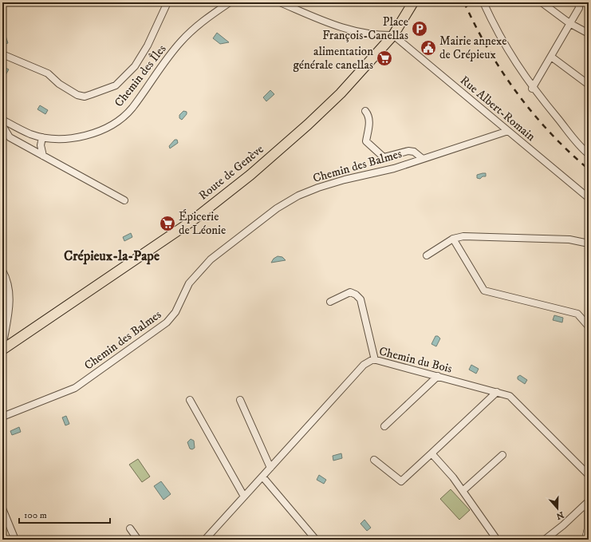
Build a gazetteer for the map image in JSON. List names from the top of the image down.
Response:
{
  "streets": {
    "main road": ["Route de Genève"],
    "street": [
      "Chemin des Îles",
      "Rue Albert-Romain",
      "Chemin des Balmes",
      "Chemin du Bois"
    ]
  },
  "crossings": [
    ["Rue Albert-Romain", "Chemin des Balmes"],
    ["Rue Albert-Romain", "Route de Genève"]
  ],
  "districts": ["Crépieux-la-Pape"],
  "places": {
    "parking": ["Place François-Canellas"],
    "public building": ["Mairie annexe de Crépieux"],
    "supermarket": ["alimentation générale canellas", "Épicerie de Léonie"]
  },
  "scale_bar": "100 m",
  "north": "bottom"
}
